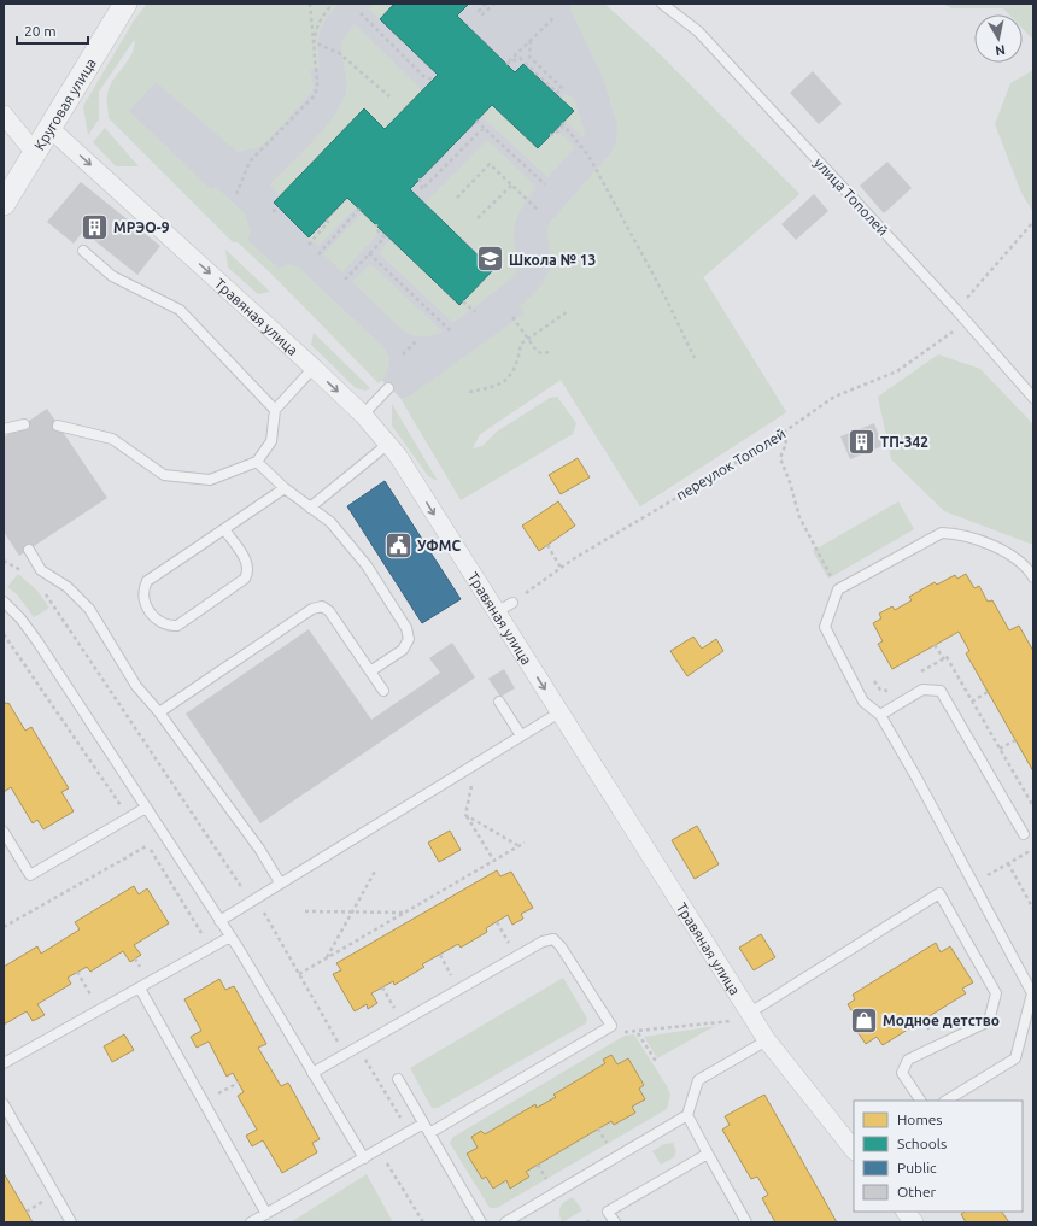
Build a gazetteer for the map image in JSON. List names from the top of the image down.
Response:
{
  "streets": {
    "street": ["Круговая улица", "Травяная улица"],
    "lane": ["улица Тополей"],
    "path": ["переулок Тополей"]
  },
  "crossings": [
    ["Круговая улица", "Травяная улица"],
    ["улица Тополей", "переулок Тополей"]
  ],
  "one_way": ["Травяная улица"],
  "places": {
    "building": ["МРЭО-9", "ТП-342"],
    "school or university": ["Школа № 13"],
    "public building": ["УФМС"],
    "shop": ["Модное детство"]
  },
  "legend": [
    "Homes",
    "Schools",
    "Public",
    "Other"
  ],
  "scale_bar": "20 m",
  "north": "bottom"
}
